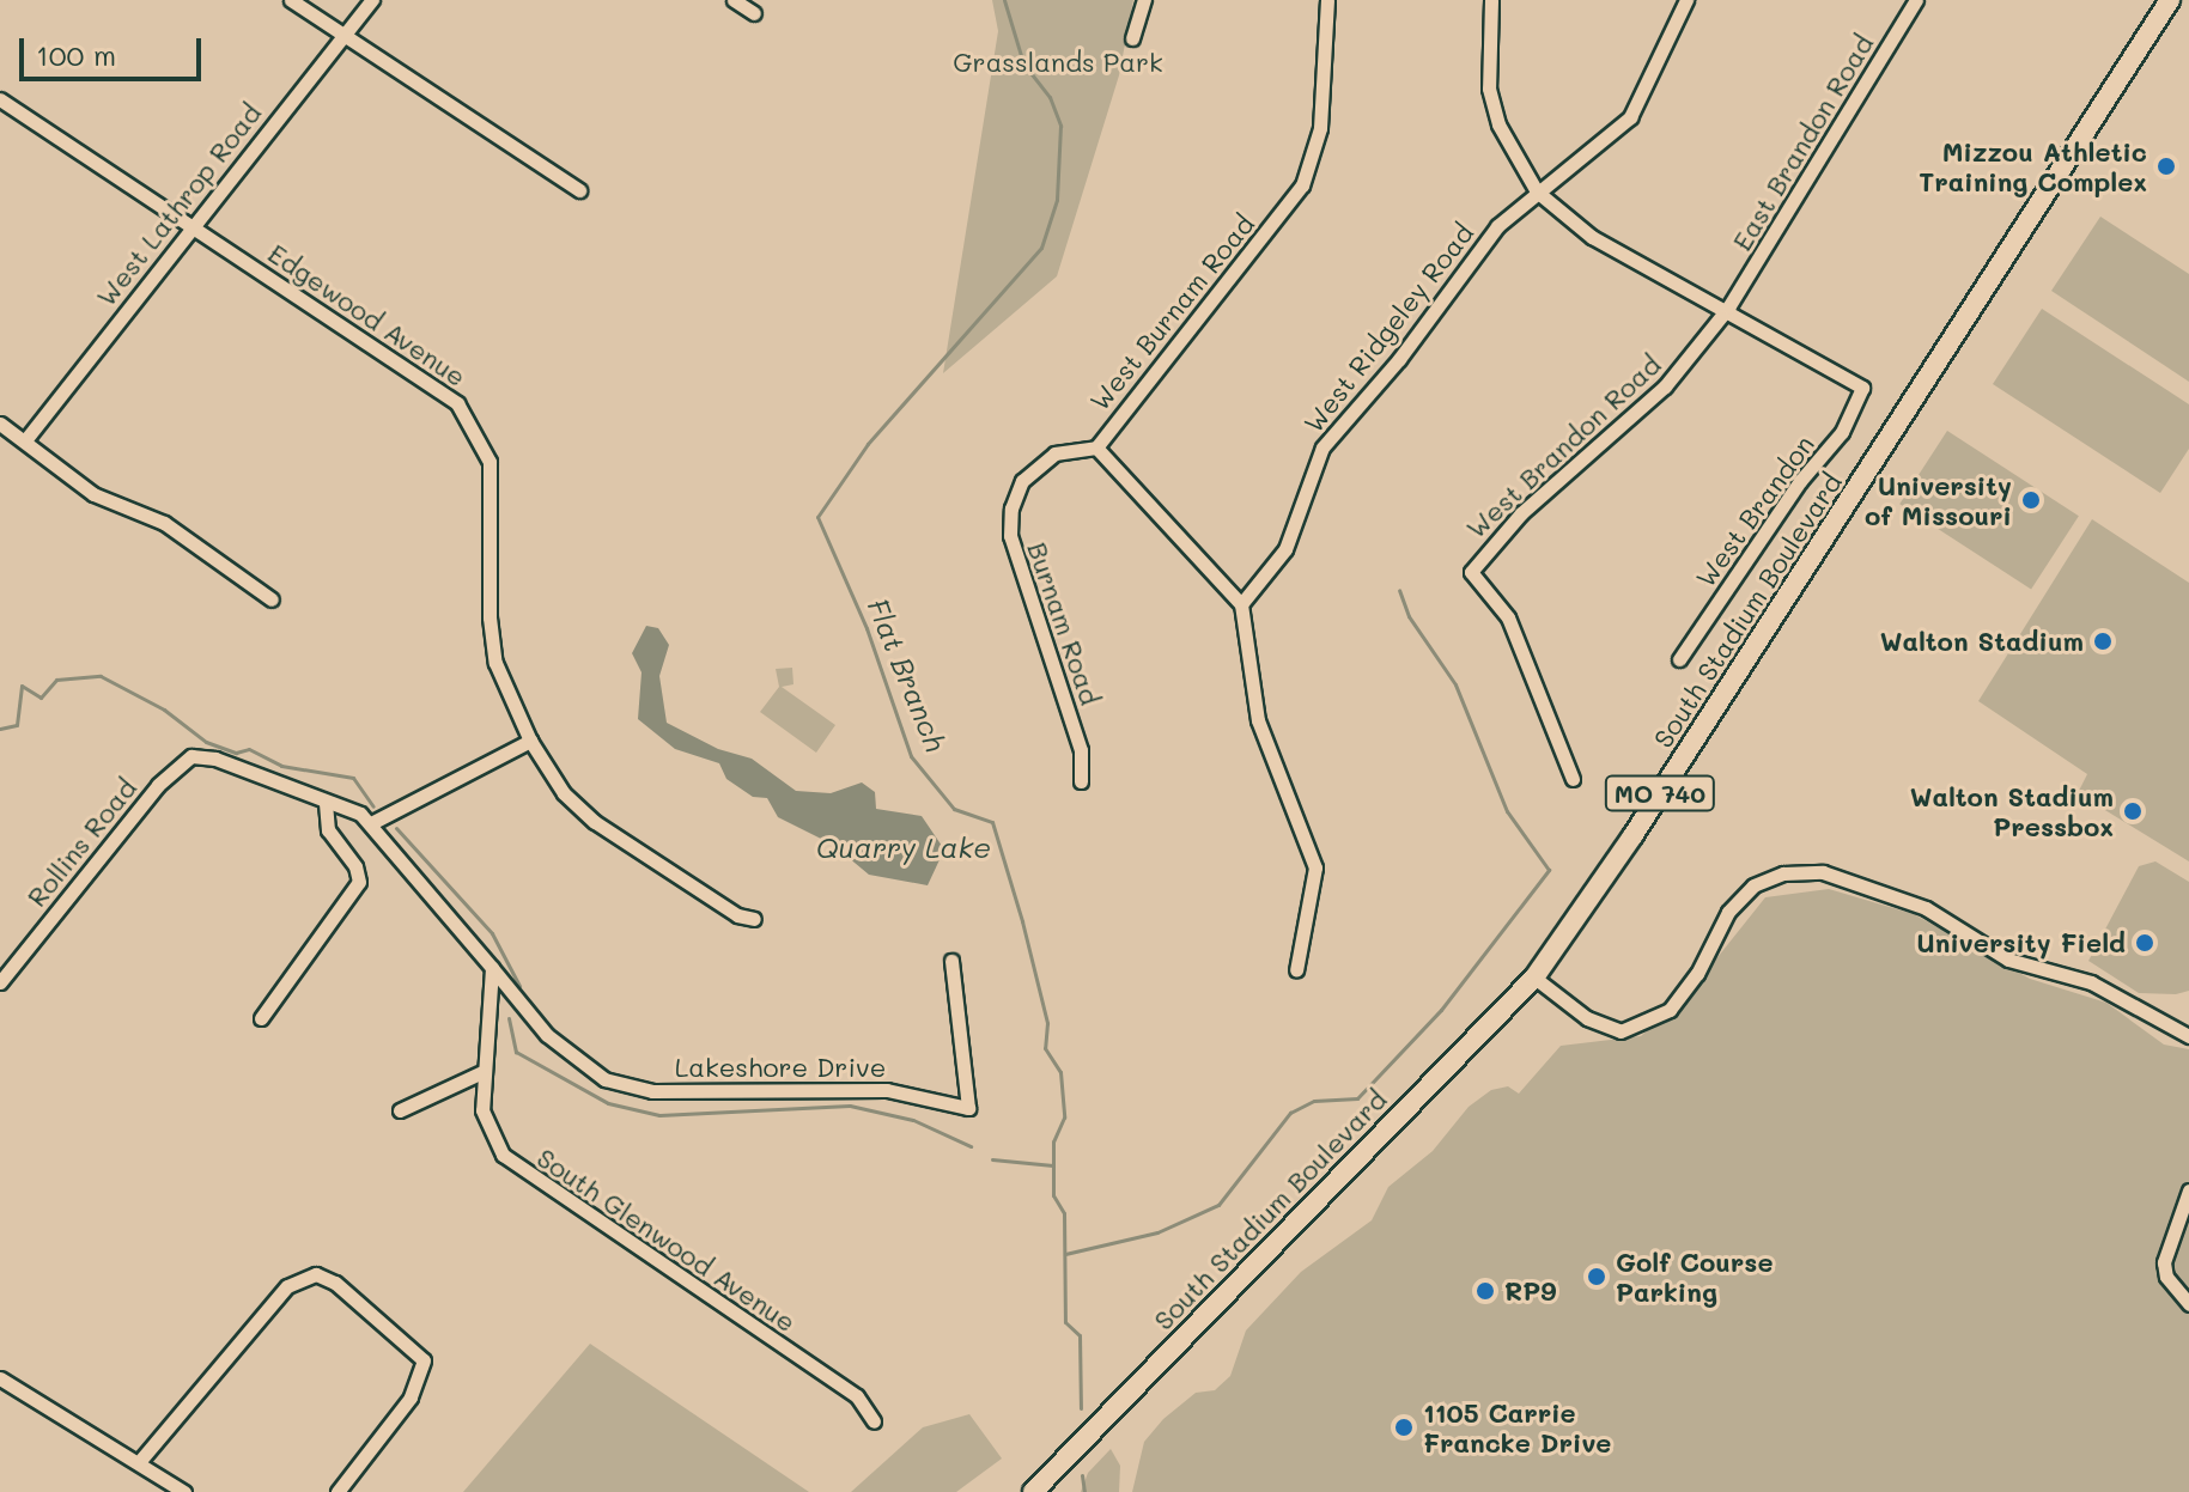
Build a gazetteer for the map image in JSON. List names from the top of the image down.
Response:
{
  "streets": {
    "main road": ["South Stadium Boulevard", "MO 740"],
    "street": [
      "East Brandon Road",
      "West Lathrop Road",
      "West Burnam Road",
      "Edgewood Avenue",
      "West Ridgeley Road",
      "West Brandon Road",
      "West Brandon",
      "Burnam Road",
      "Rollins Road",
      "Lakeshore Drive",
      "South Glenwood Avenue"
    ]
  },
  "crossings": [
    ["East Brandon Road", "West Brandon Road"],
    ["East Brandon Road", "West Brandon"],
    ["West Lathrop Road", "Edgewood Avenue"],
    ["West Burnam Road", "Burnam Road"],
    ["West Brandon Road", "West Brandon"],
    ["Lakeshore Drive", "South Glenwood Avenue"]
  ],
  "water": ["Flat Branch", "Quarry Lake"],
  "parks": ["Grasslands Park"],
  "places": [
    "Mizzou Athletic Training Complex",
    "University of Missouri",
    "Walton Stadium",
    "Walton Stadium Pressbox",
    "University Field",
    "Golf Course Parking",
    "RP9",
    "1105 Carrie Francke Drive"
  ],
  "scale_bar": "100 m"
}
